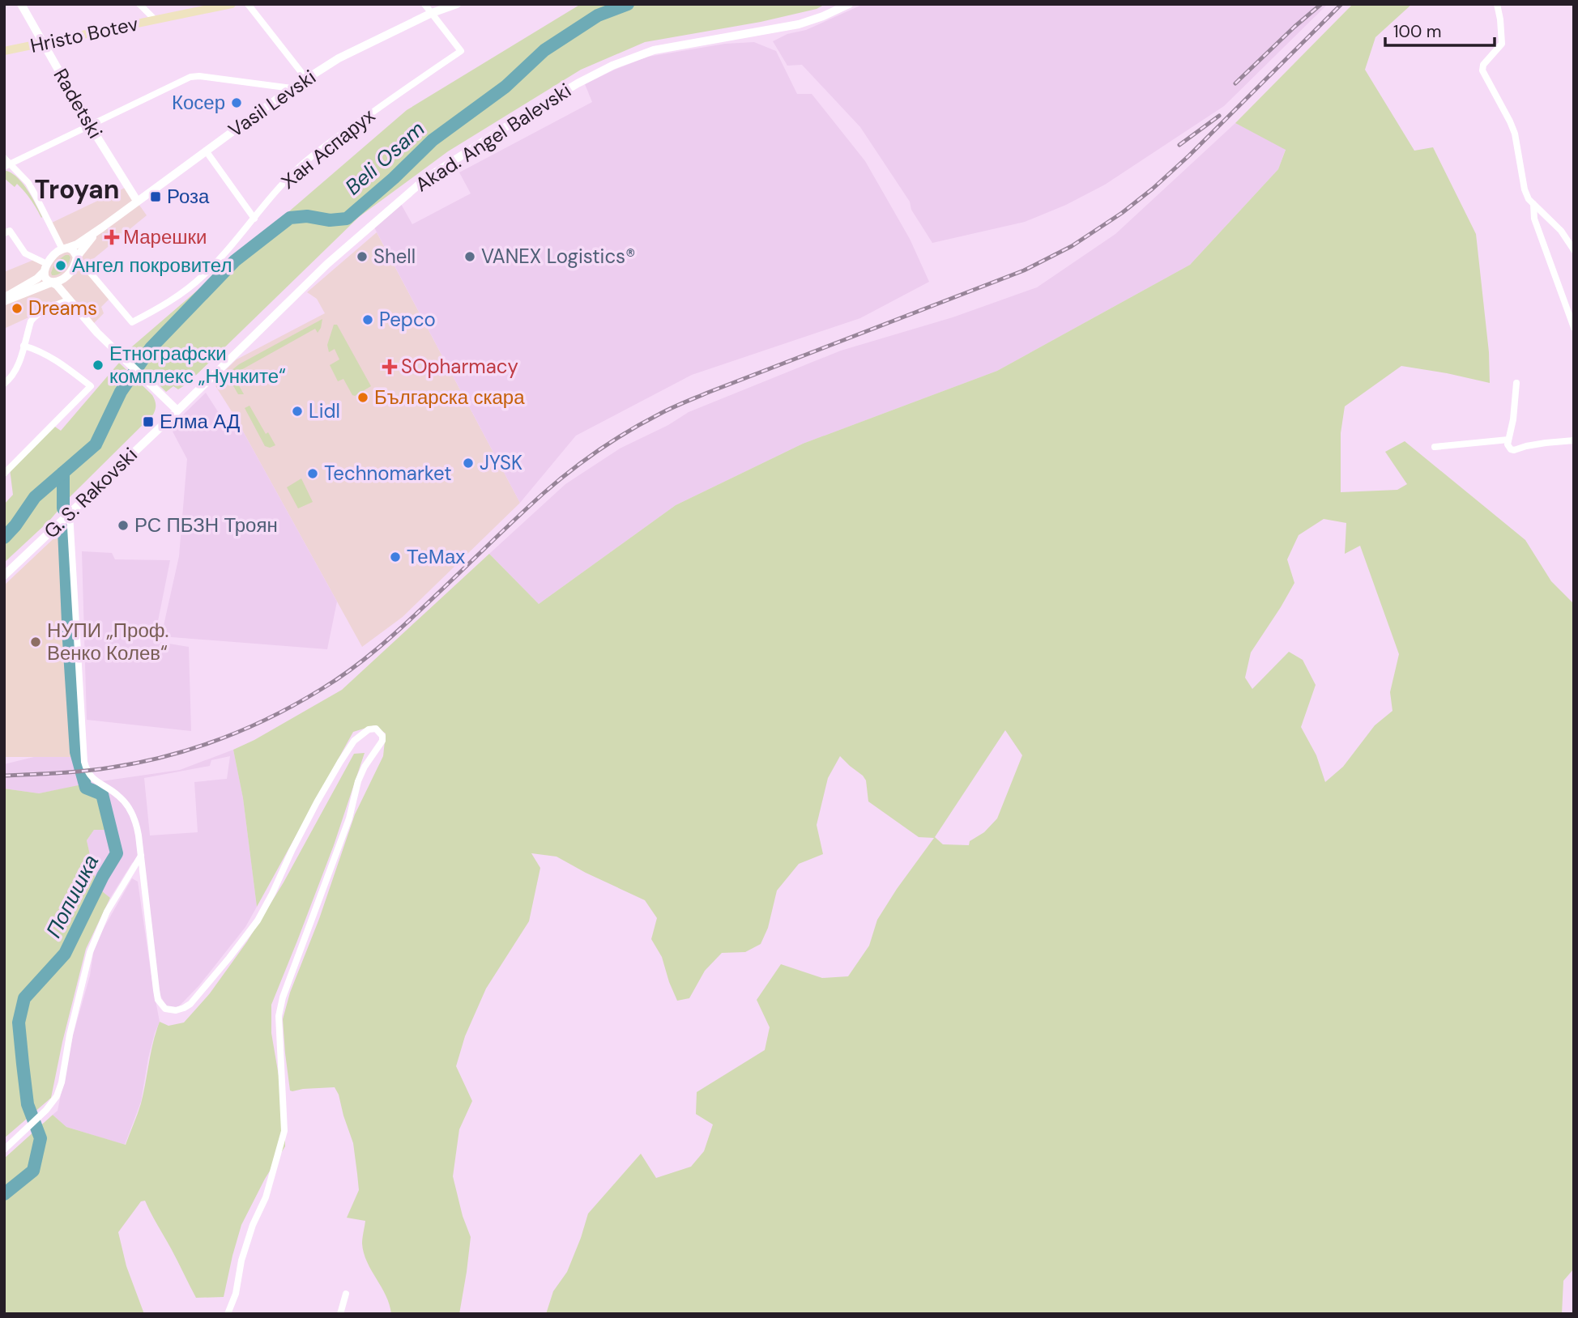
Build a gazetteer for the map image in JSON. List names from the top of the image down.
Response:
{
  "streets": {
    "main road": ["Hristo Botev"],
    "street": [
      "Radetski",
      "Vasil Levski",
      "Akad. Angel Balevski",
      "Хан Аспарух",
      "G. S. Rakovski"
    ]
  },
  "crossings": [
    ["Hristo Botev", "Radetski"],
    ["Radetski", "Vasil Levski"],
    ["Vasil Levski", "Хан Аспарух"],
    ["Akad. Angel Balevski", "G. S. Rakovski"]
  ],
  "districts": ["Troyan"],
  "water": ["Beli Osam", "Попишка"],
  "places": {
    "other": [
      "Косер",
      "Shell",
      "VANEX Logistics®",
      "Ангел покровител",
      "Dreams",
      "Pepco",
      "Етнографски комплекс „Нунките“",
      "Българска скара",
      "Lidl",
      "JYSK",
      "Technomarket",
      "РС ПБЗН Троян",
      "ТеМах",
      "НУПИ „Проф. Венко Колев“"
    ],
    "transit": ["Роза", "Елма АД"],
    "health": ["Марешки", "SOpharmacy"]
  },
  "scale_bar": "100 m"
}
